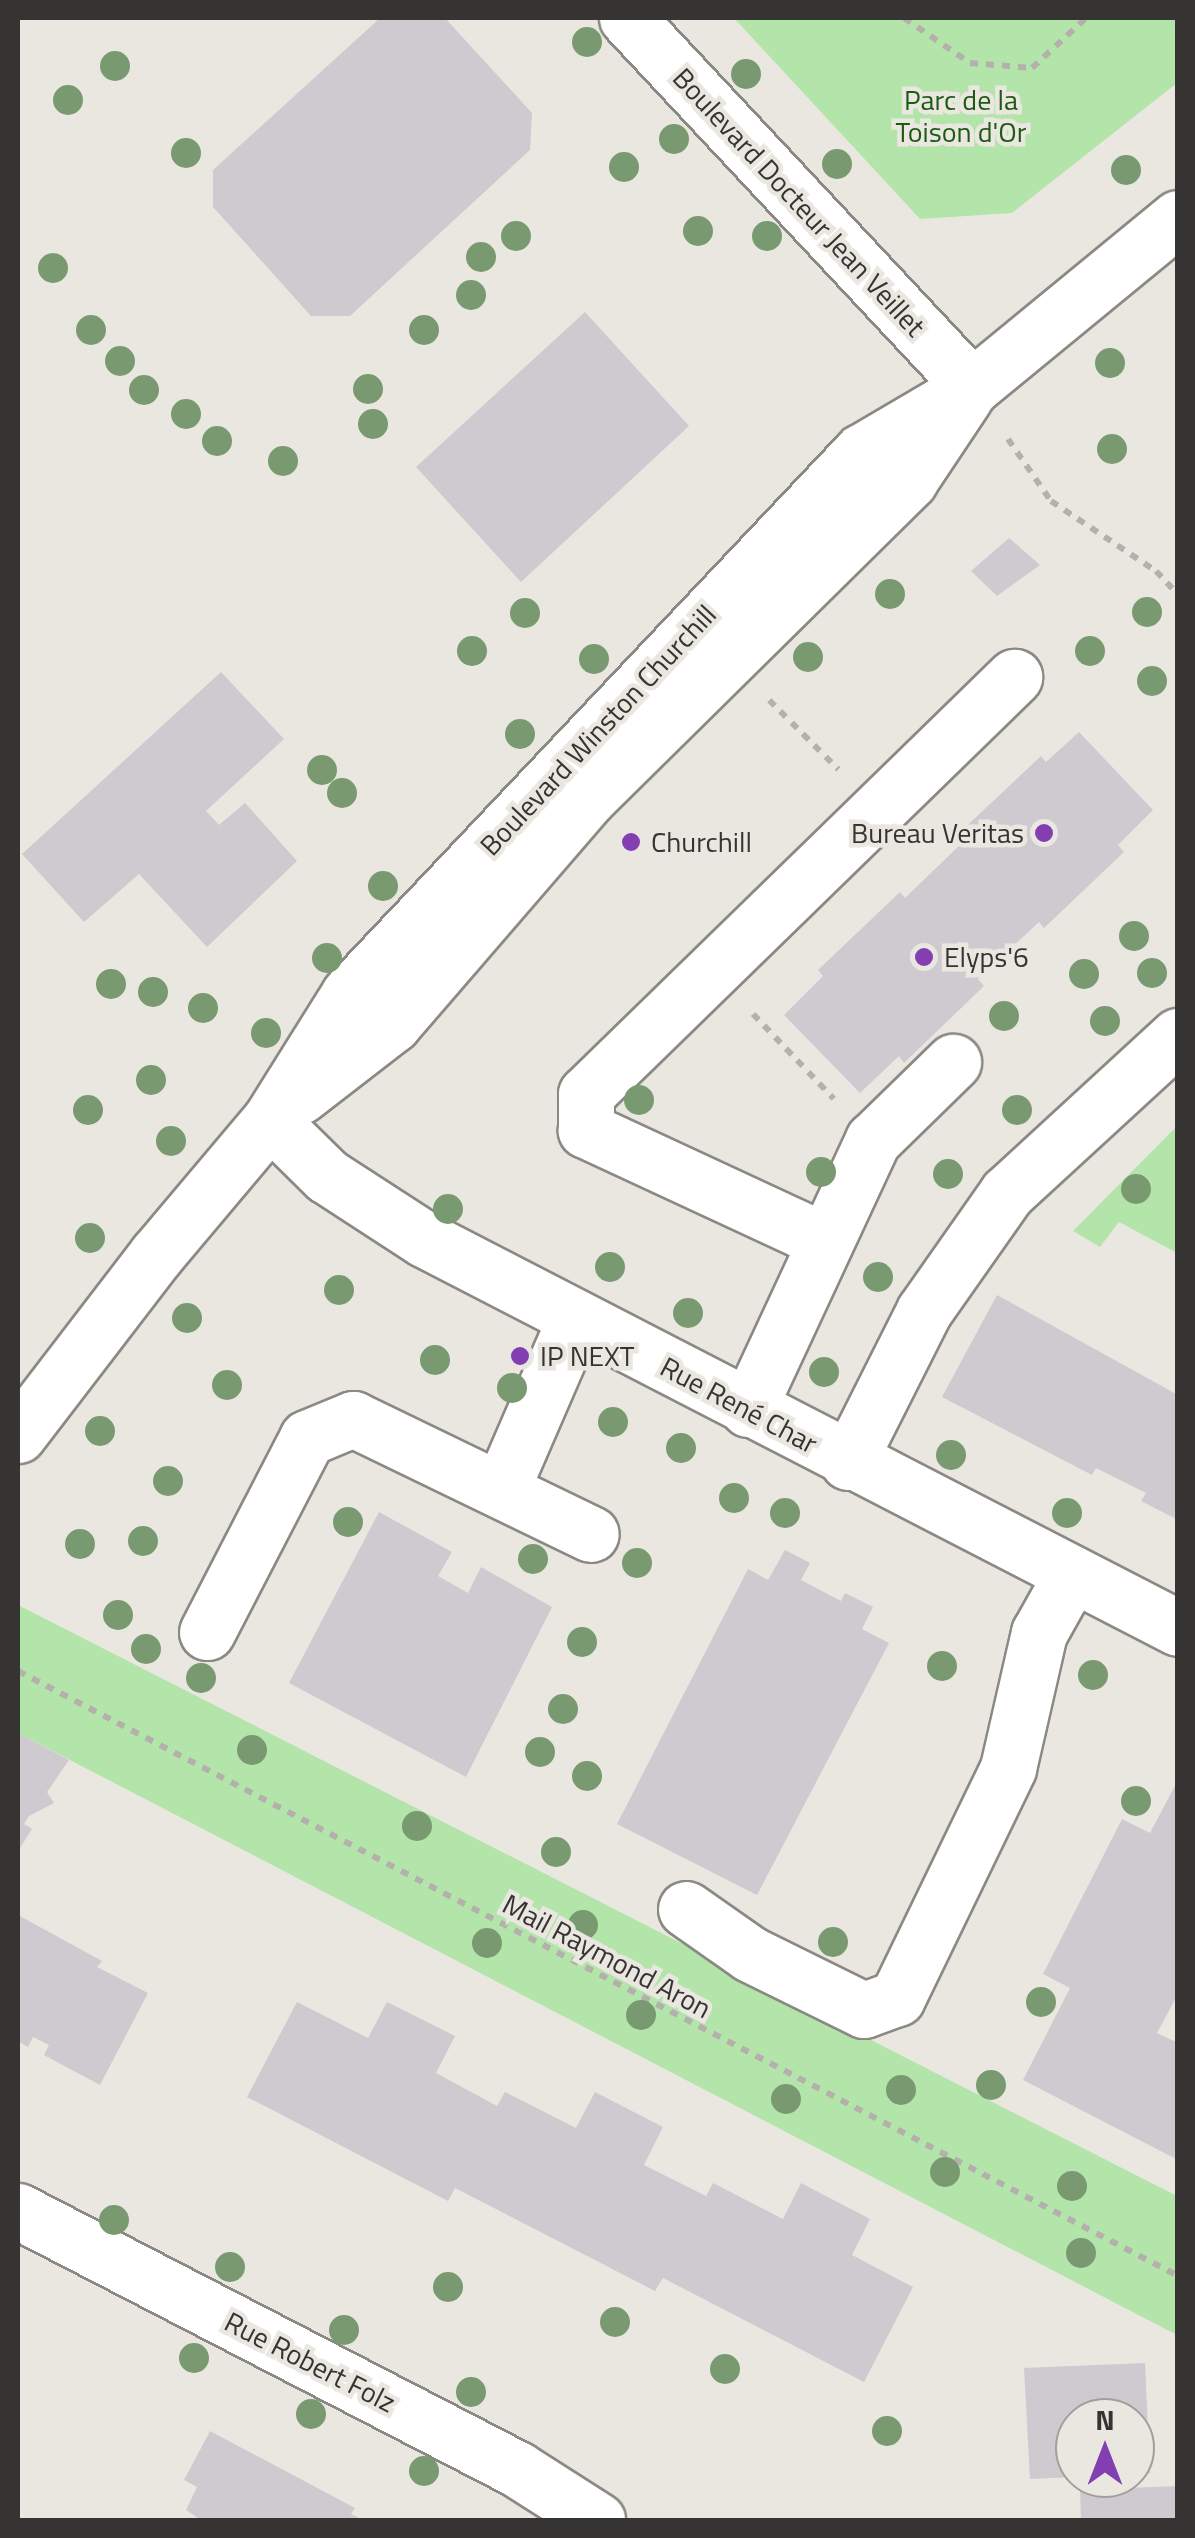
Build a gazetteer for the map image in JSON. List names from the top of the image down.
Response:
{
  "streets": {
    "street": [
      "Boulevard Docteur Jean Veillet",
      "Boulevard Winston Churchill",
      "Rue René Char",
      "Rue Robert Folz"
    ],
    "path": ["Mail Raymond Aron"]
  },
  "crossings": [
    ["Boulevard Docteur Jean Veillet", "Boulevard Winston Churchill"],
    ["Boulevard Winston Churchill", "Rue René Char"]
  ],
  "parks": ["Parc de la Toison d'Or"],
  "places": [
    "Bureau Veritas",
    "Churchill",
    "Elyps'6",
    "IP NEXT"
  ],
  "north": "top"
}
